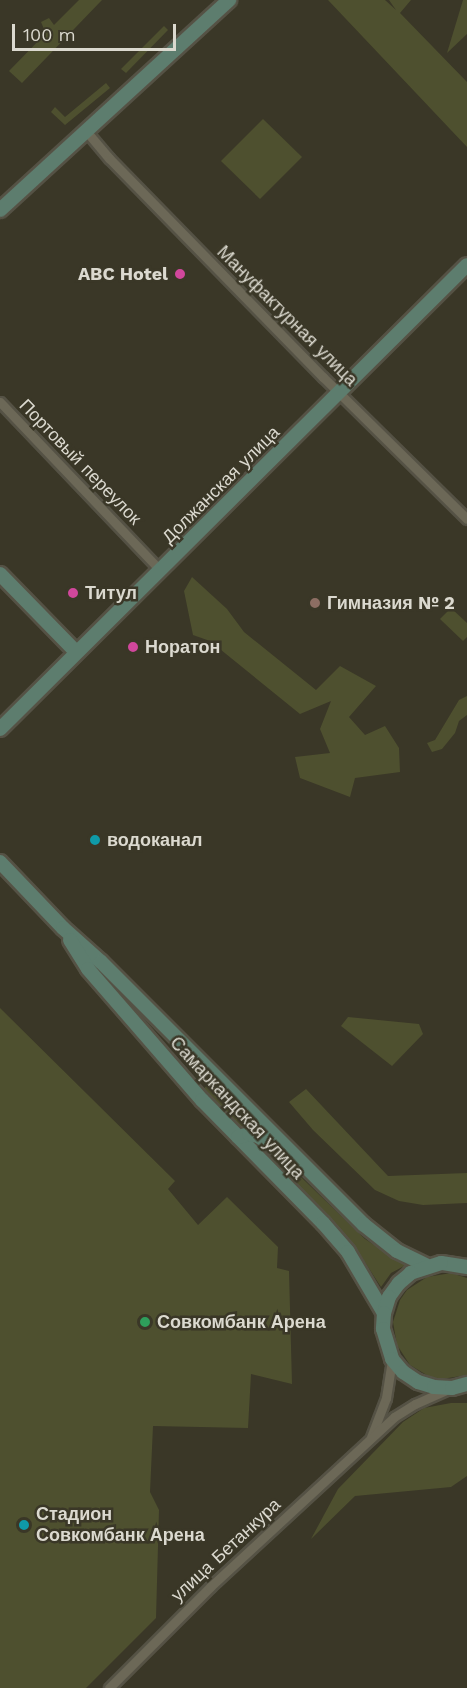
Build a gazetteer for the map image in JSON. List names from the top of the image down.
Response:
{
  "streets": {
    "main road": ["Должанская улица", "Самаркандская улица"],
    "street": ["Мануфактурная улица", "Портовый переулок", "улица Бетанкура"]
  },
  "crossings": [
    ["Мануфактурная улица", "Должанская улица"],
    ["Портовый переулок", "Должанская улица"]
  ],
  "places": [
    "ABC Hotel",
    "Титул",
    "Гимназия № 2",
    "Норатон",
    "водоканал",
    "Совкомбанк Арена",
    "Стадион Совкомбанк Арена"
  ],
  "scale_bar": "100 m"
}
